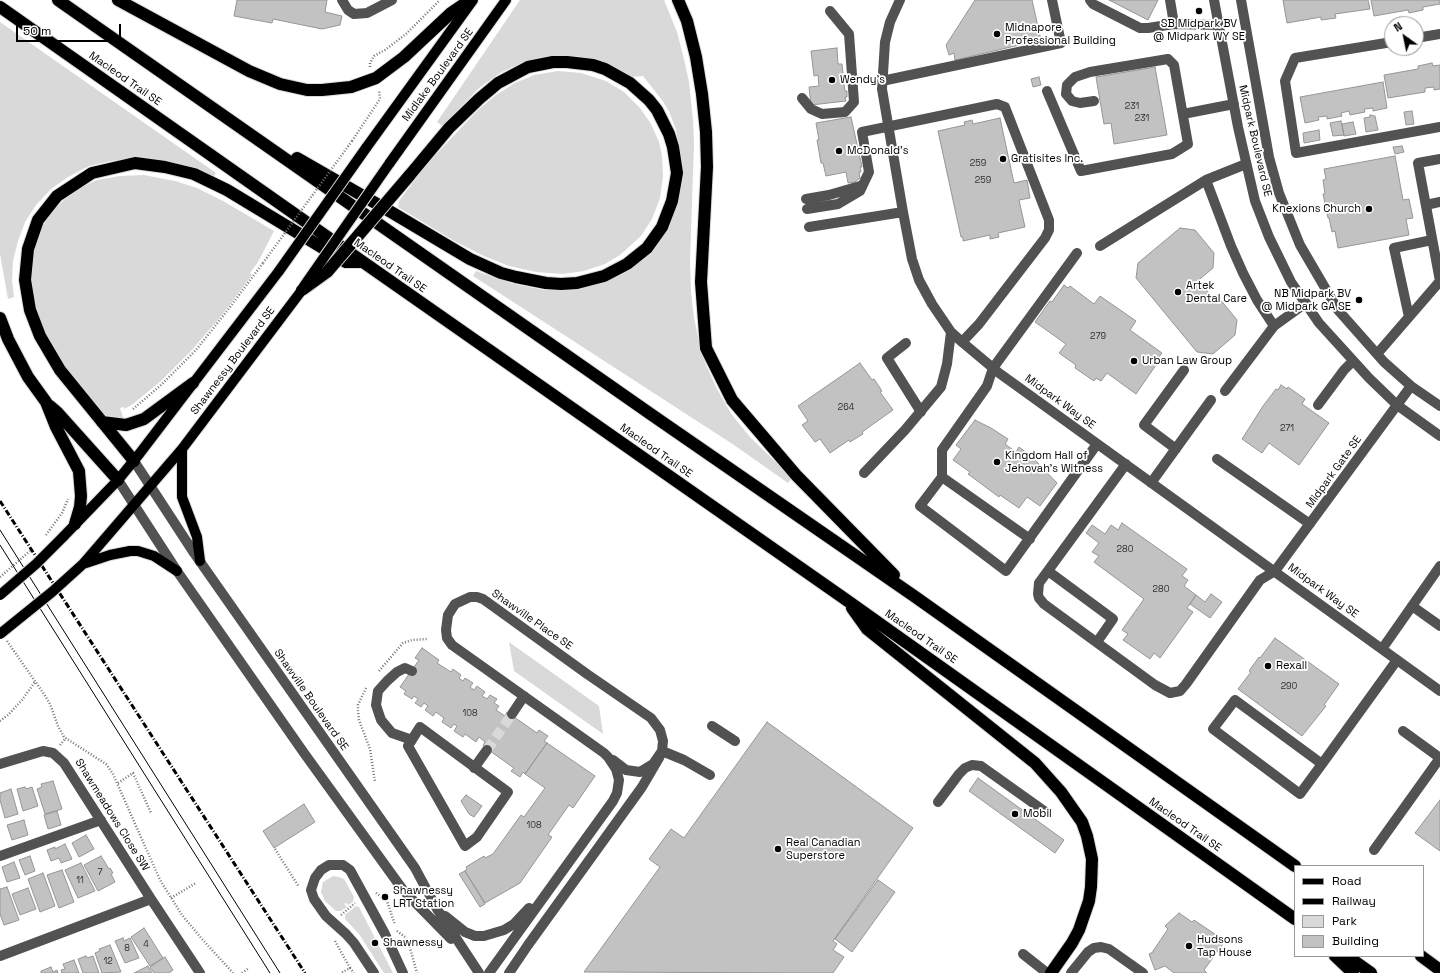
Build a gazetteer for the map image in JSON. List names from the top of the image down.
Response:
{
  "streets": {
    "highway": ["Macleod Trail SE"],
    "main road": ["Midlake Boulevard SE", "Shawnessy Boulevard SE"],
    "street": [
      "Midpark Boulevard SE",
      "Midpark Way SE",
      "Midpark Gate SE",
      "Shawville Place SE",
      "Shawville Boulevard SE",
      "Shawmeadows Close SW"
    ]
  },
  "crossings": [
    ["Midlake Boulevard SE", "Shawnessy Boulevard SE"],
    ["Midpark Boulevard SE", "Midpark Gate SE"],
    ["Shawnessy Boulevard SE", "Shawville Boulevard SE"],
    ["Midpark Way SE", "Midpark Gate SE"]
  ],
  "places": [
    "SB Midpark BV @ Midpark WY SE",
    "Midnapore Professional Building",
    "Wendy's",
    "McDonald's",
    "Gratisites Inc.",
    "Knexions Church",
    "Artek Dental Care",
    "NB Midpark BV @ Midpark GA SE",
    "Urban Law Group",
    "Kingdom Hall of Jehovah's Witness",
    "Rexall",
    "Mobil",
    "Real Canadian Superstore",
    "Shawnessy LRT Station",
    "Shawnessy",
    "Hudsons Tap House"
  ],
  "house_numbers": [
    "231",
    "231",
    "259",
    "259",
    "279",
    "264",
    "271",
    "280",
    "280",
    "290",
    "108",
    "108",
    "7",
    "11",
    "4",
    "8",
    "12"
  ],
  "legend": [
    "Road",
    "Railway",
    "Park",
    "Building"
  ],
  "scale_bar": "50 m",
  "north": "top left"
}
